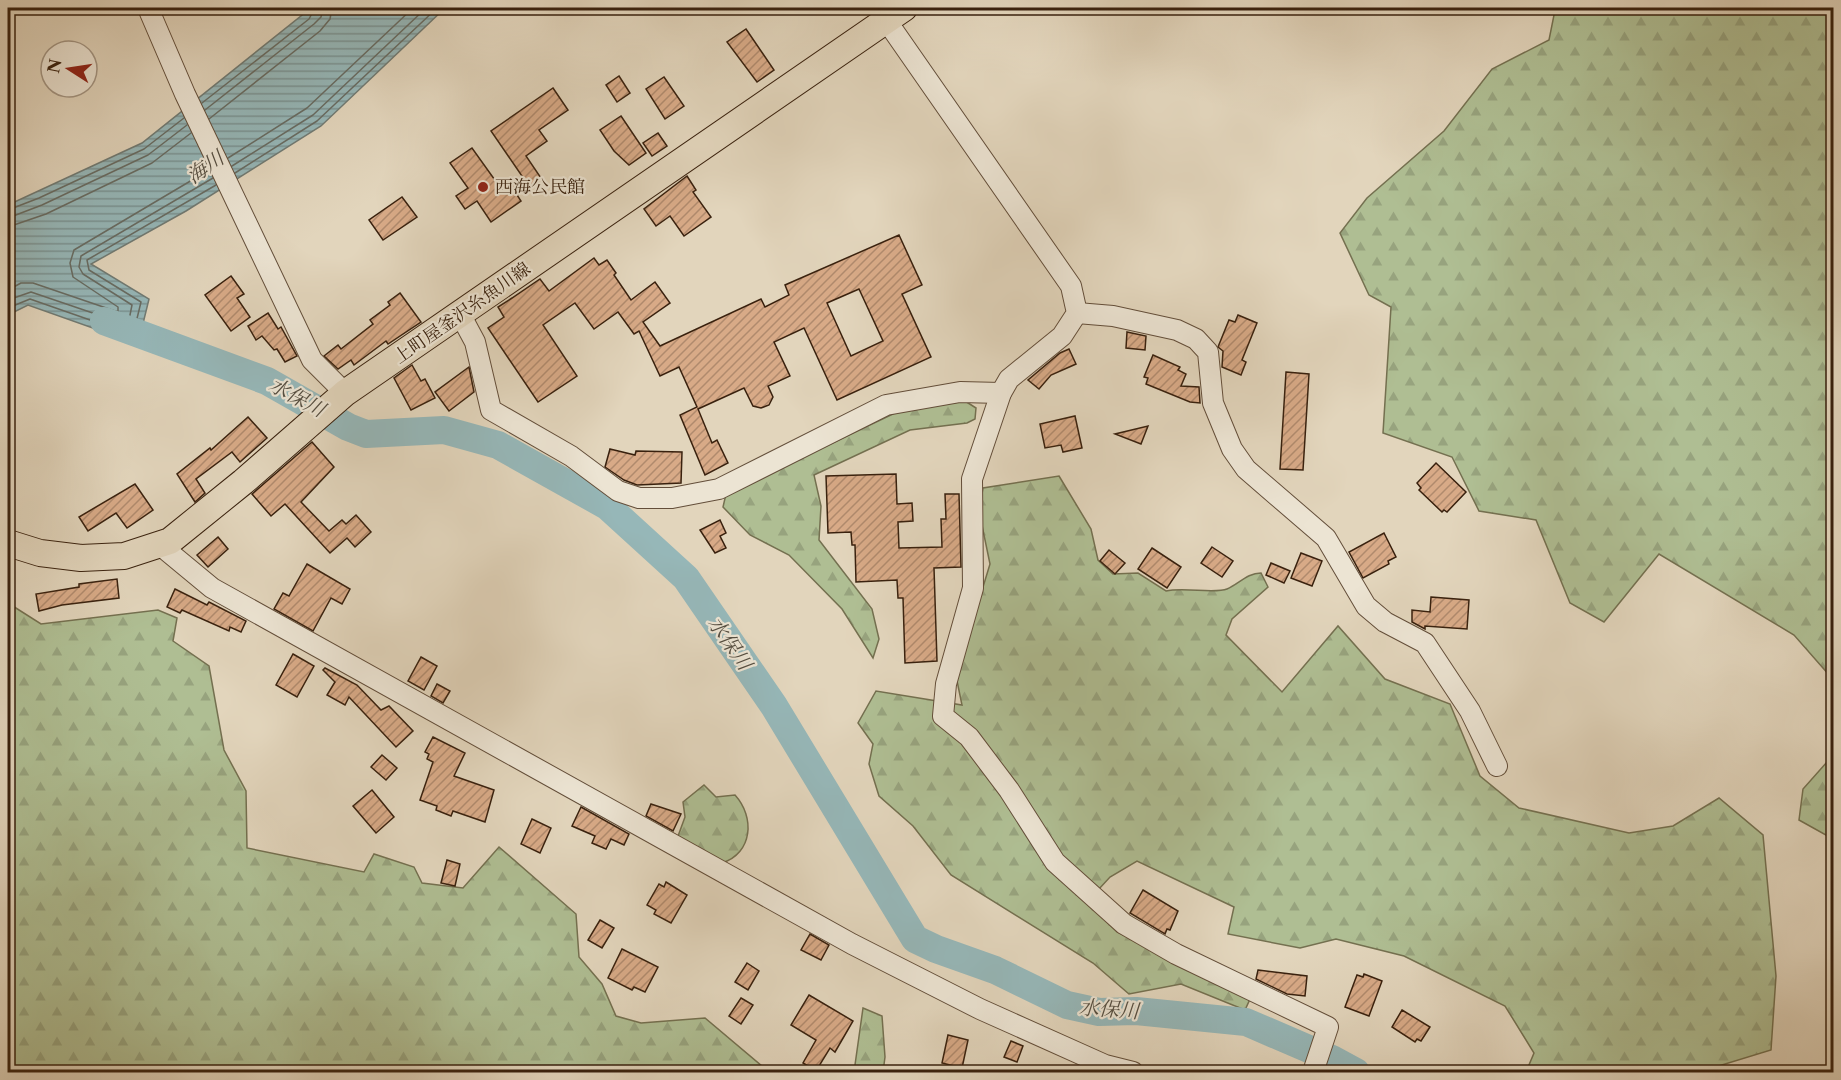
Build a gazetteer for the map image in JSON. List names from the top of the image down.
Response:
{
  "streets": {
    "main road": ["上町屋釜沢糸魚川線"]
  },
  "water": ["海川", "水保川"],
  "places": ["西海公民館"],
  "north": "left"
}
